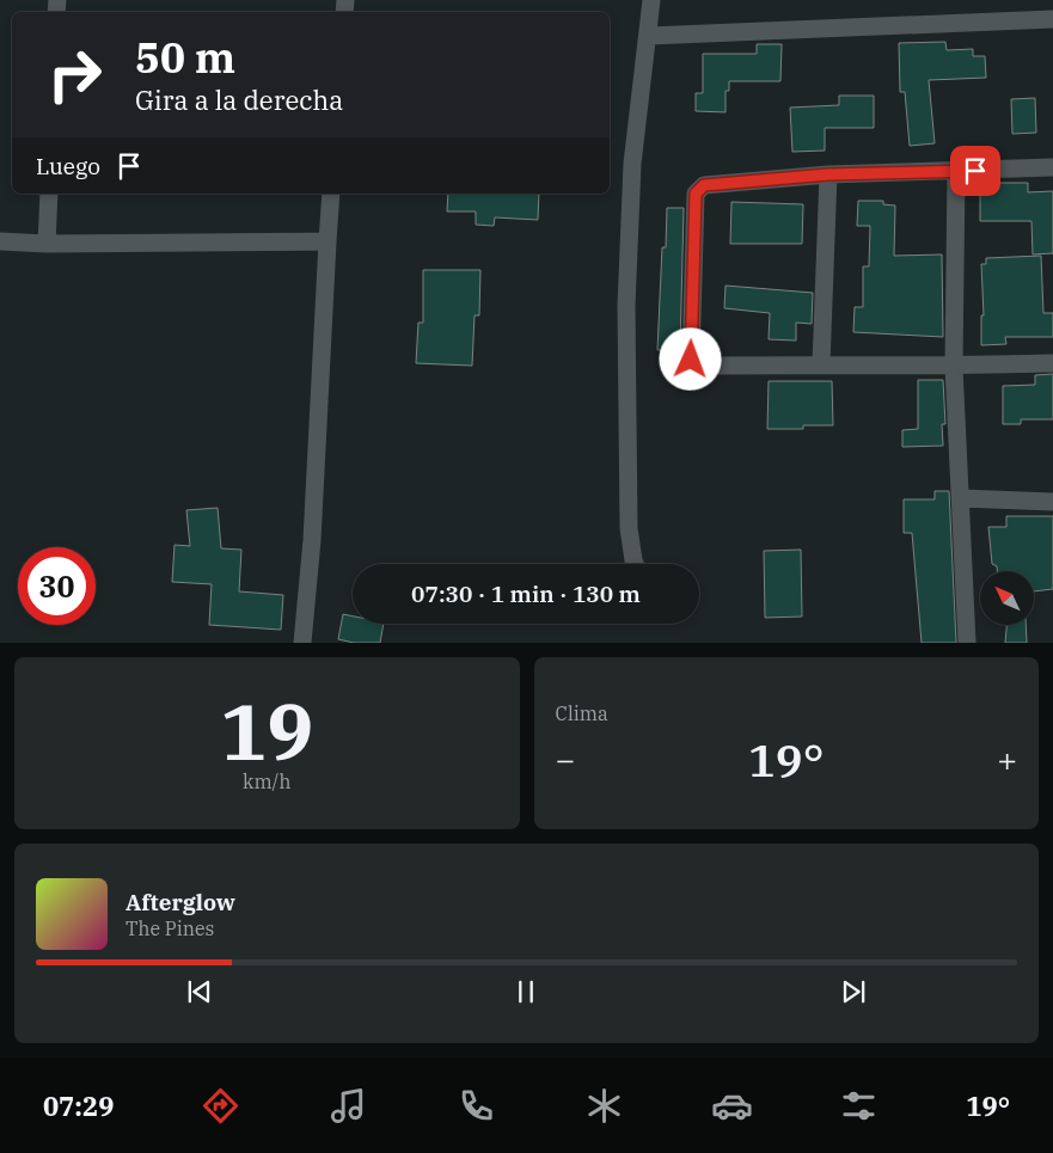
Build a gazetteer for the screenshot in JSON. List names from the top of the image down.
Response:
{
  "north": "top left",
  "page": {
    "turn": ["50 m", "Gira a la derecha"],
    "then": "Luego",
    "limit": "30",
    "trip": "07:30 · 1 min · 130 m",
    "tile": [
      ["19", "km/h"],
      "Clima"
    ],
    "heat": ["−", "19°", "+"],
    "song": ["Afterglow", "The Pines"],
    "tabs": ["07:29", "19°"]
  }
}
